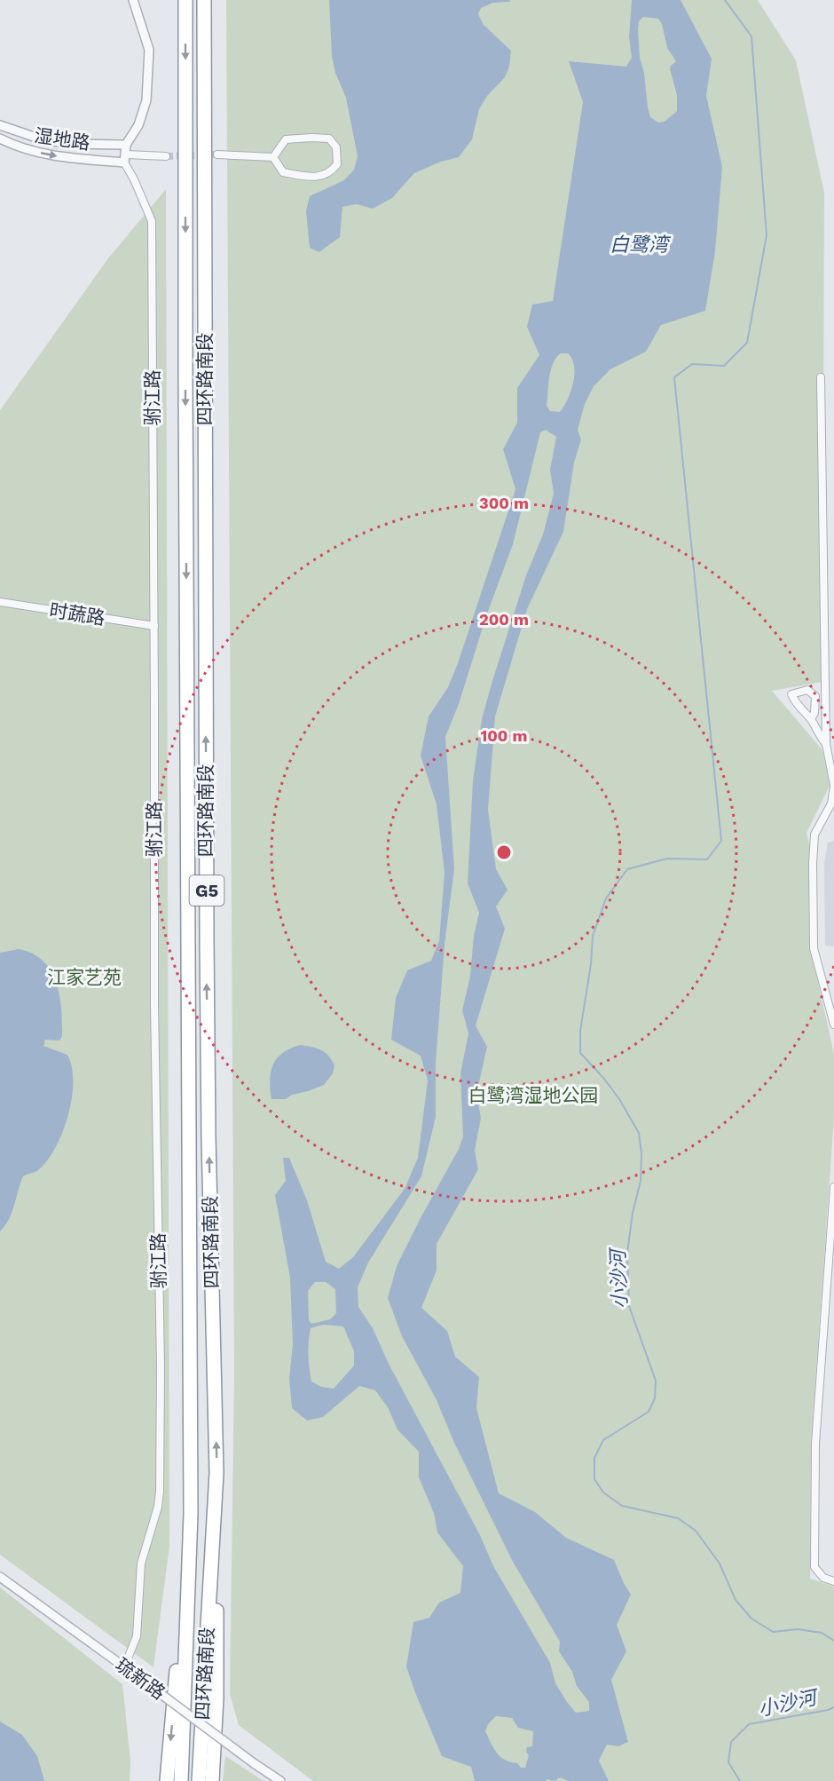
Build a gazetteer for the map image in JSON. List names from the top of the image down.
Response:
{
  "streets": {
    "highway": ["四环路南段", "G5"],
    "street": [
      "湿地路",
      "驸江路",
      "时蔬路",
      "琉新路"
    ]
  },
  "crossings": [
    ["湿地路", "驸江路"],
    ["驸江路", "时蔬路"],
    ["驸江路", "琉新路"]
  ],
  "water": ["白鹭湾", "小沙河"],
  "parks": ["江家艺苑", "白鹭湾湿地公园"],
  "rings": ["300 m", "200 m", "100 m"]
}
